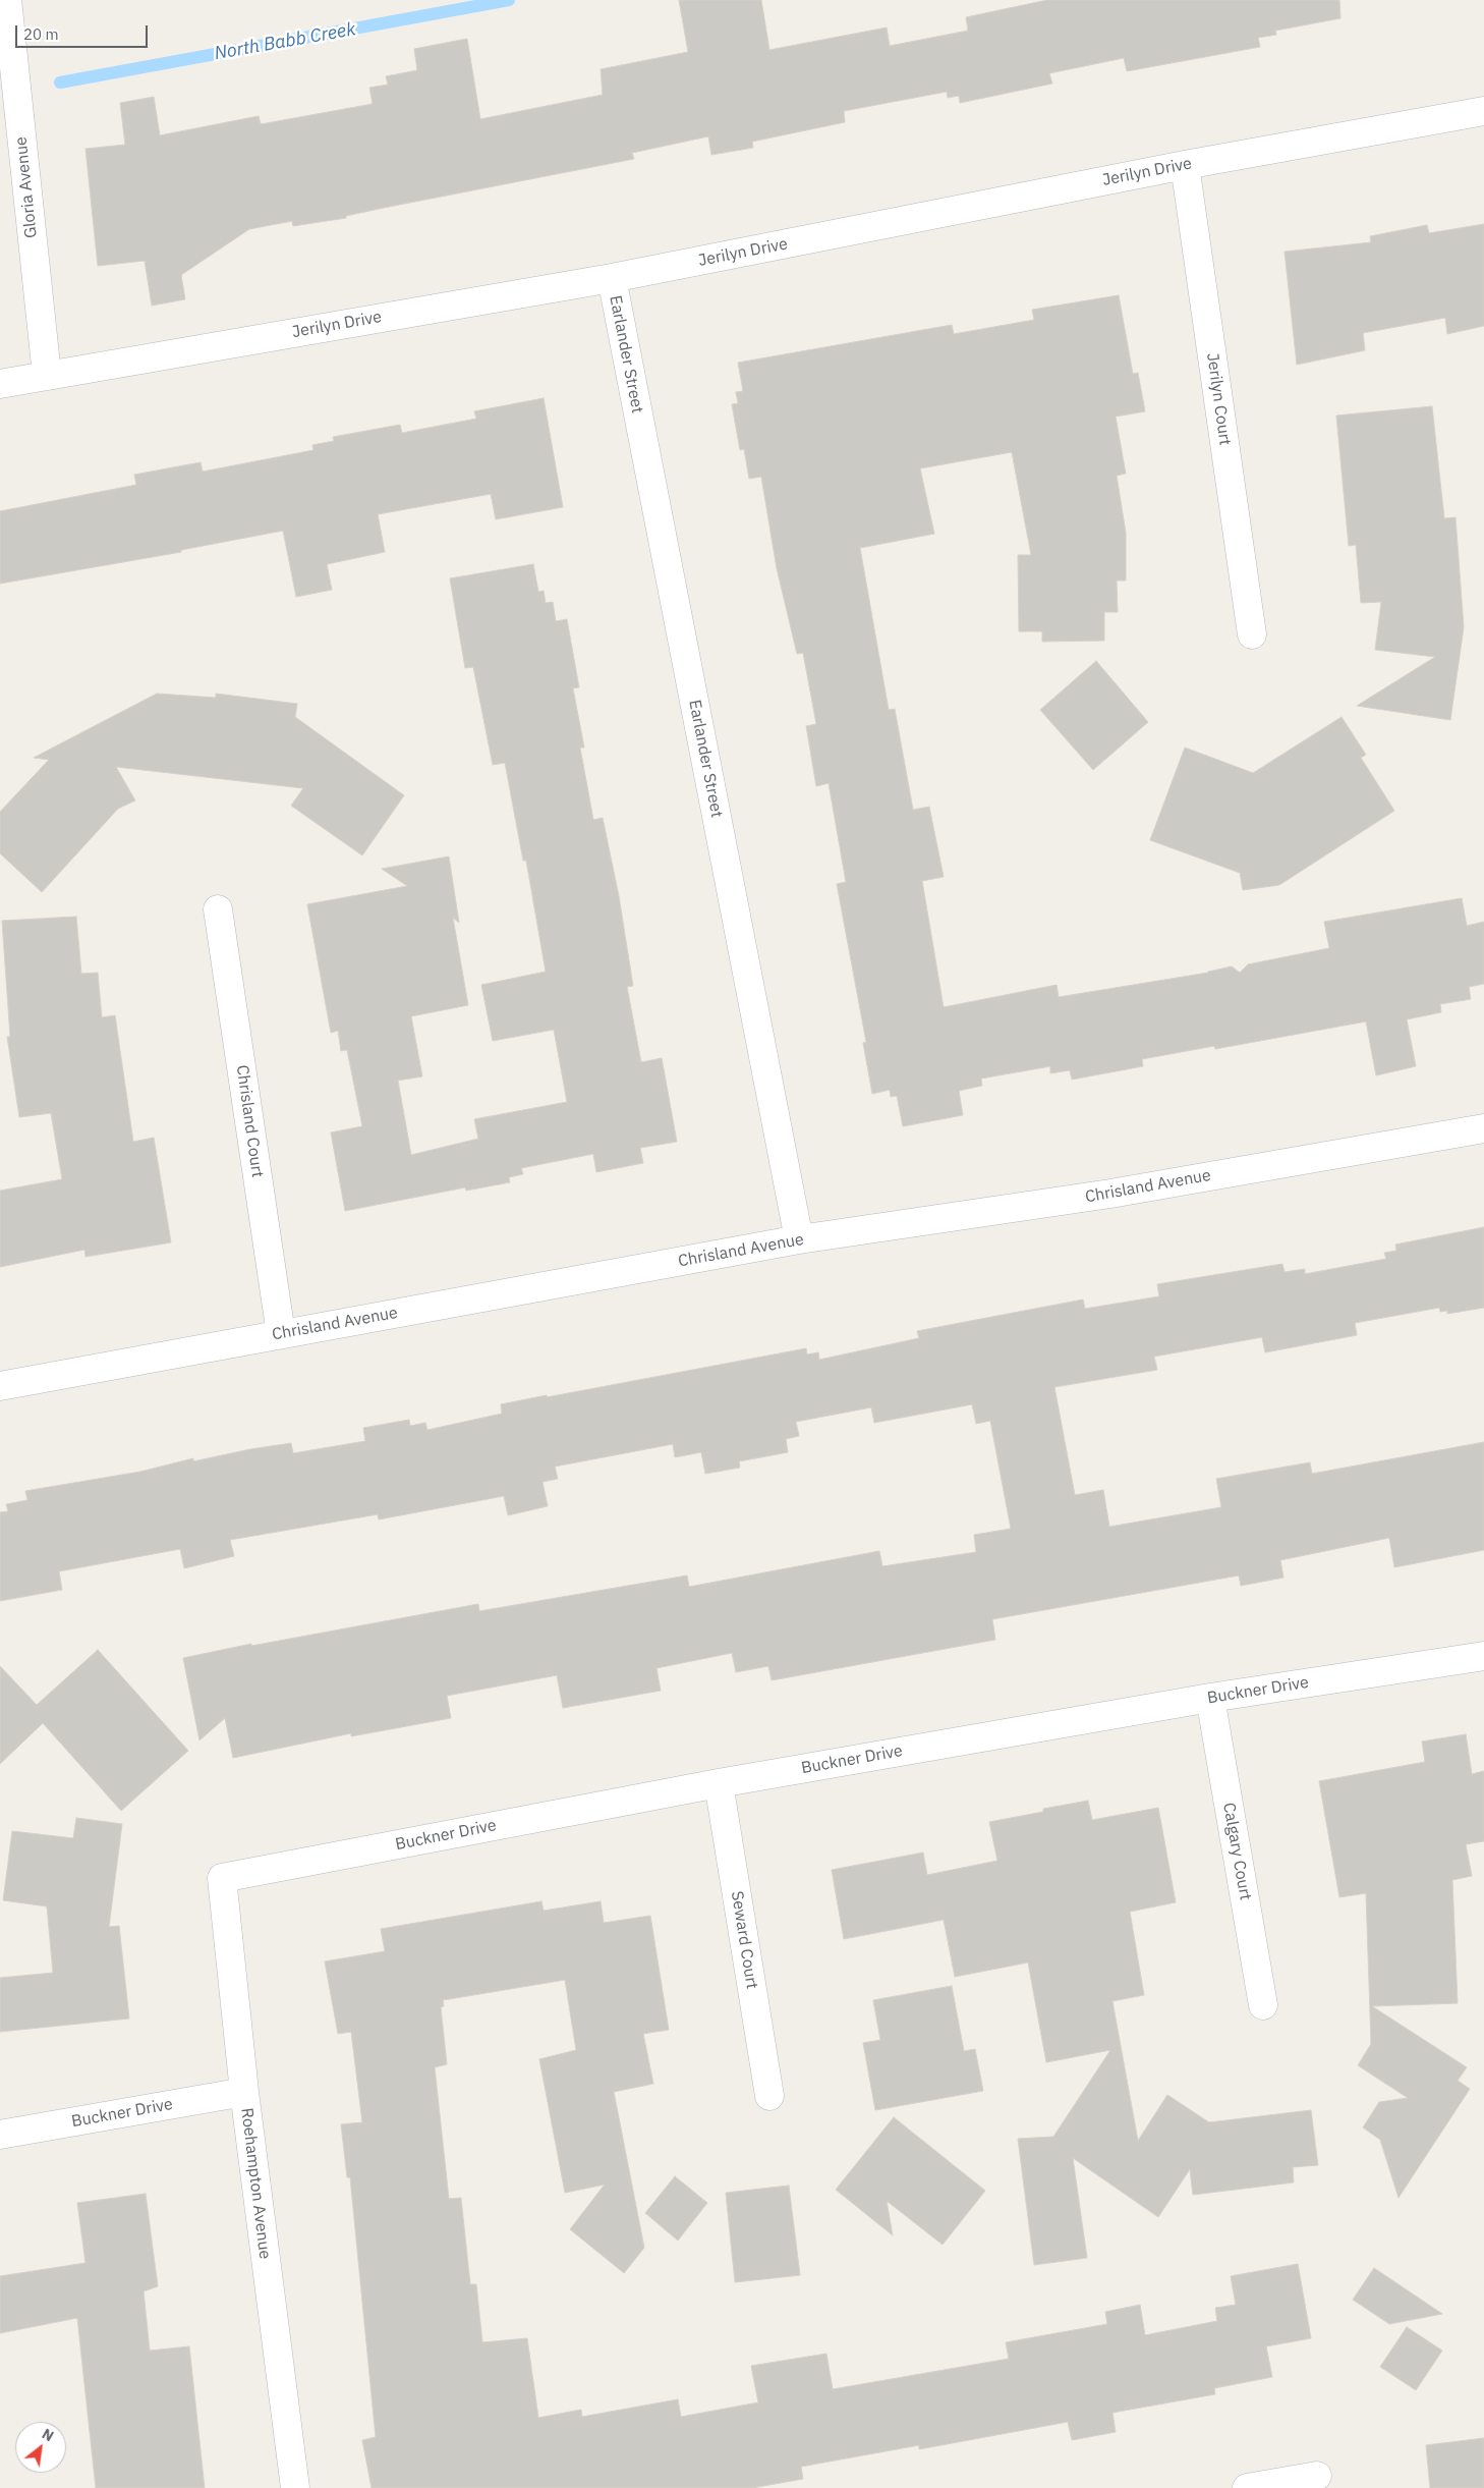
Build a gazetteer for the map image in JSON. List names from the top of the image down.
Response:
{
  "streets": {
    "street": [
      "Jerilyn Drive",
      "Gloria Avenue",
      "Earlander Street",
      "Jerilyn Court",
      "Chrisland Court",
      "Chrisland Avenue",
      "Buckner Drive",
      "Calgary Court",
      "Seward Court",
      "Roehampton Avenue"
    ]
  },
  "crossings": [
    ["Jerilyn Drive", "Gloria Avenue"],
    ["Jerilyn Drive", "Earlander Street"],
    ["Jerilyn Drive", "Jerilyn Court"],
    ["Earlander Street", "Chrisland Avenue"],
    ["Chrisland Court", "Chrisland Avenue"],
    ["Buckner Drive", "Calgary Court"],
    ["Buckner Drive", "Seward Court"],
    ["Buckner Drive", "Roehampton Avenue"]
  ],
  "water": ["North Babb Creek"],
  "scale_bar": "20 m",
  "north": "top right"
}
